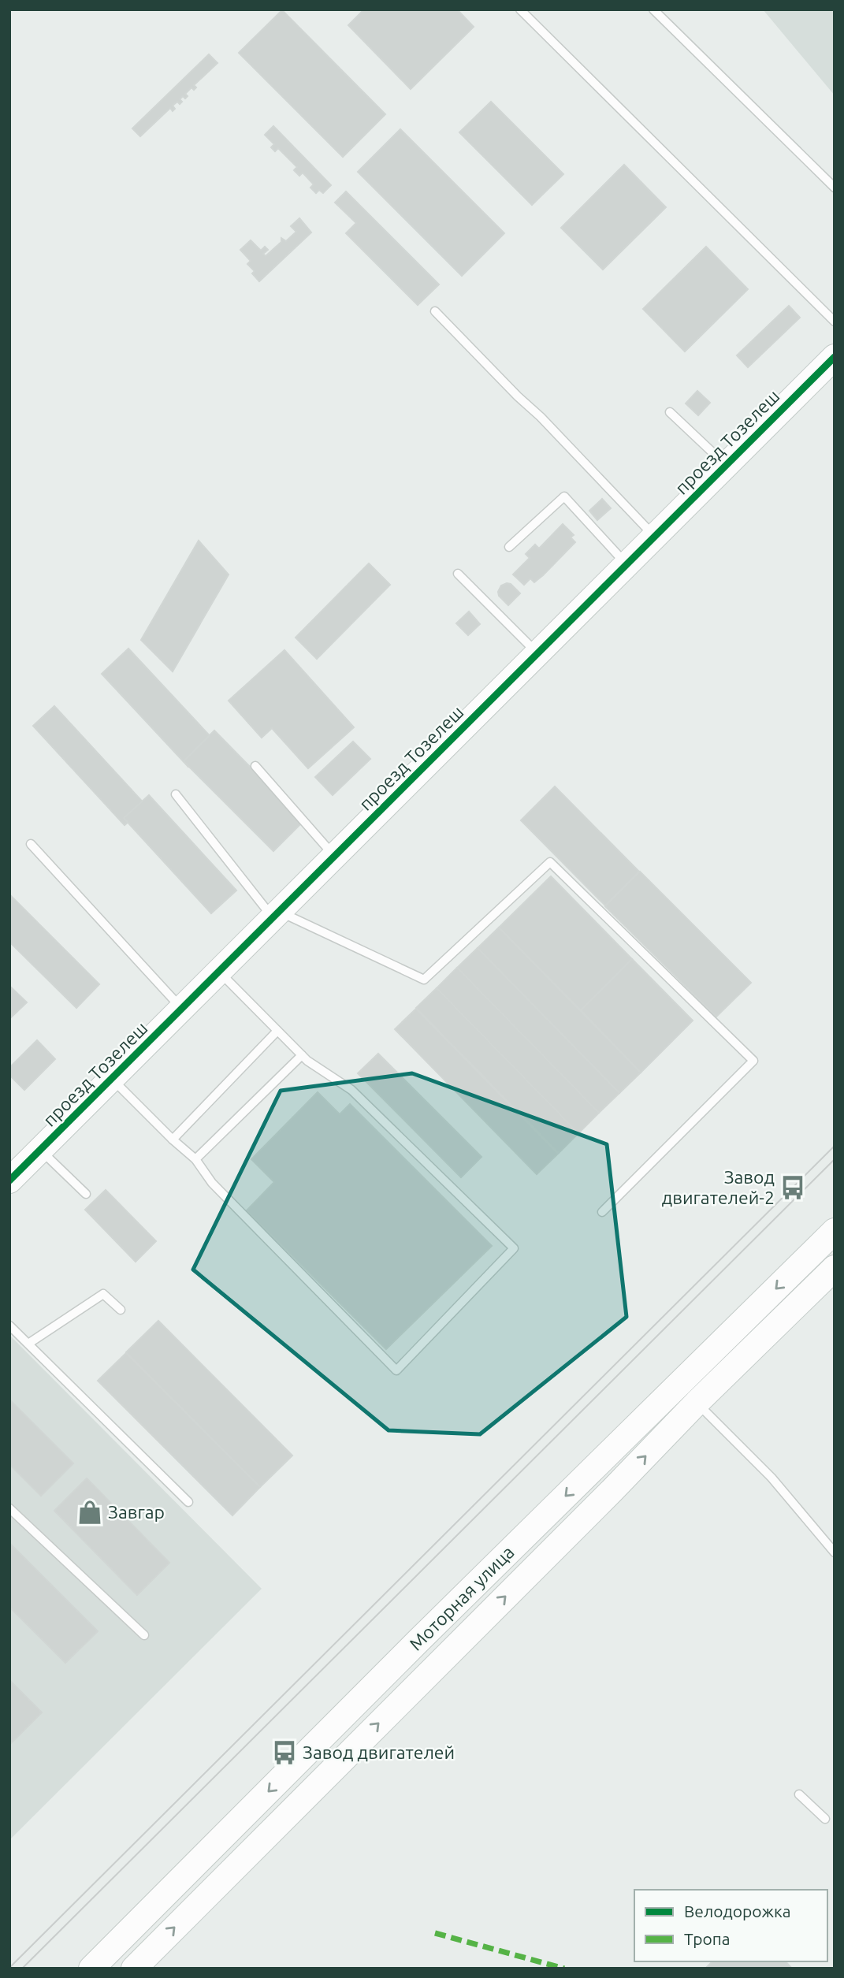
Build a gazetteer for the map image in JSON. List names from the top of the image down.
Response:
{
  "streets": {
    "main road": ["проезд Тозелеш", "Моторная улица"]
  },
  "places": {
    "bus stop": ["Завод двигателей-2", "Завод двигателей"],
    "shop": ["Завгар"]
  },
  "legend": ["Велодорожка", "Тропа"]
}
